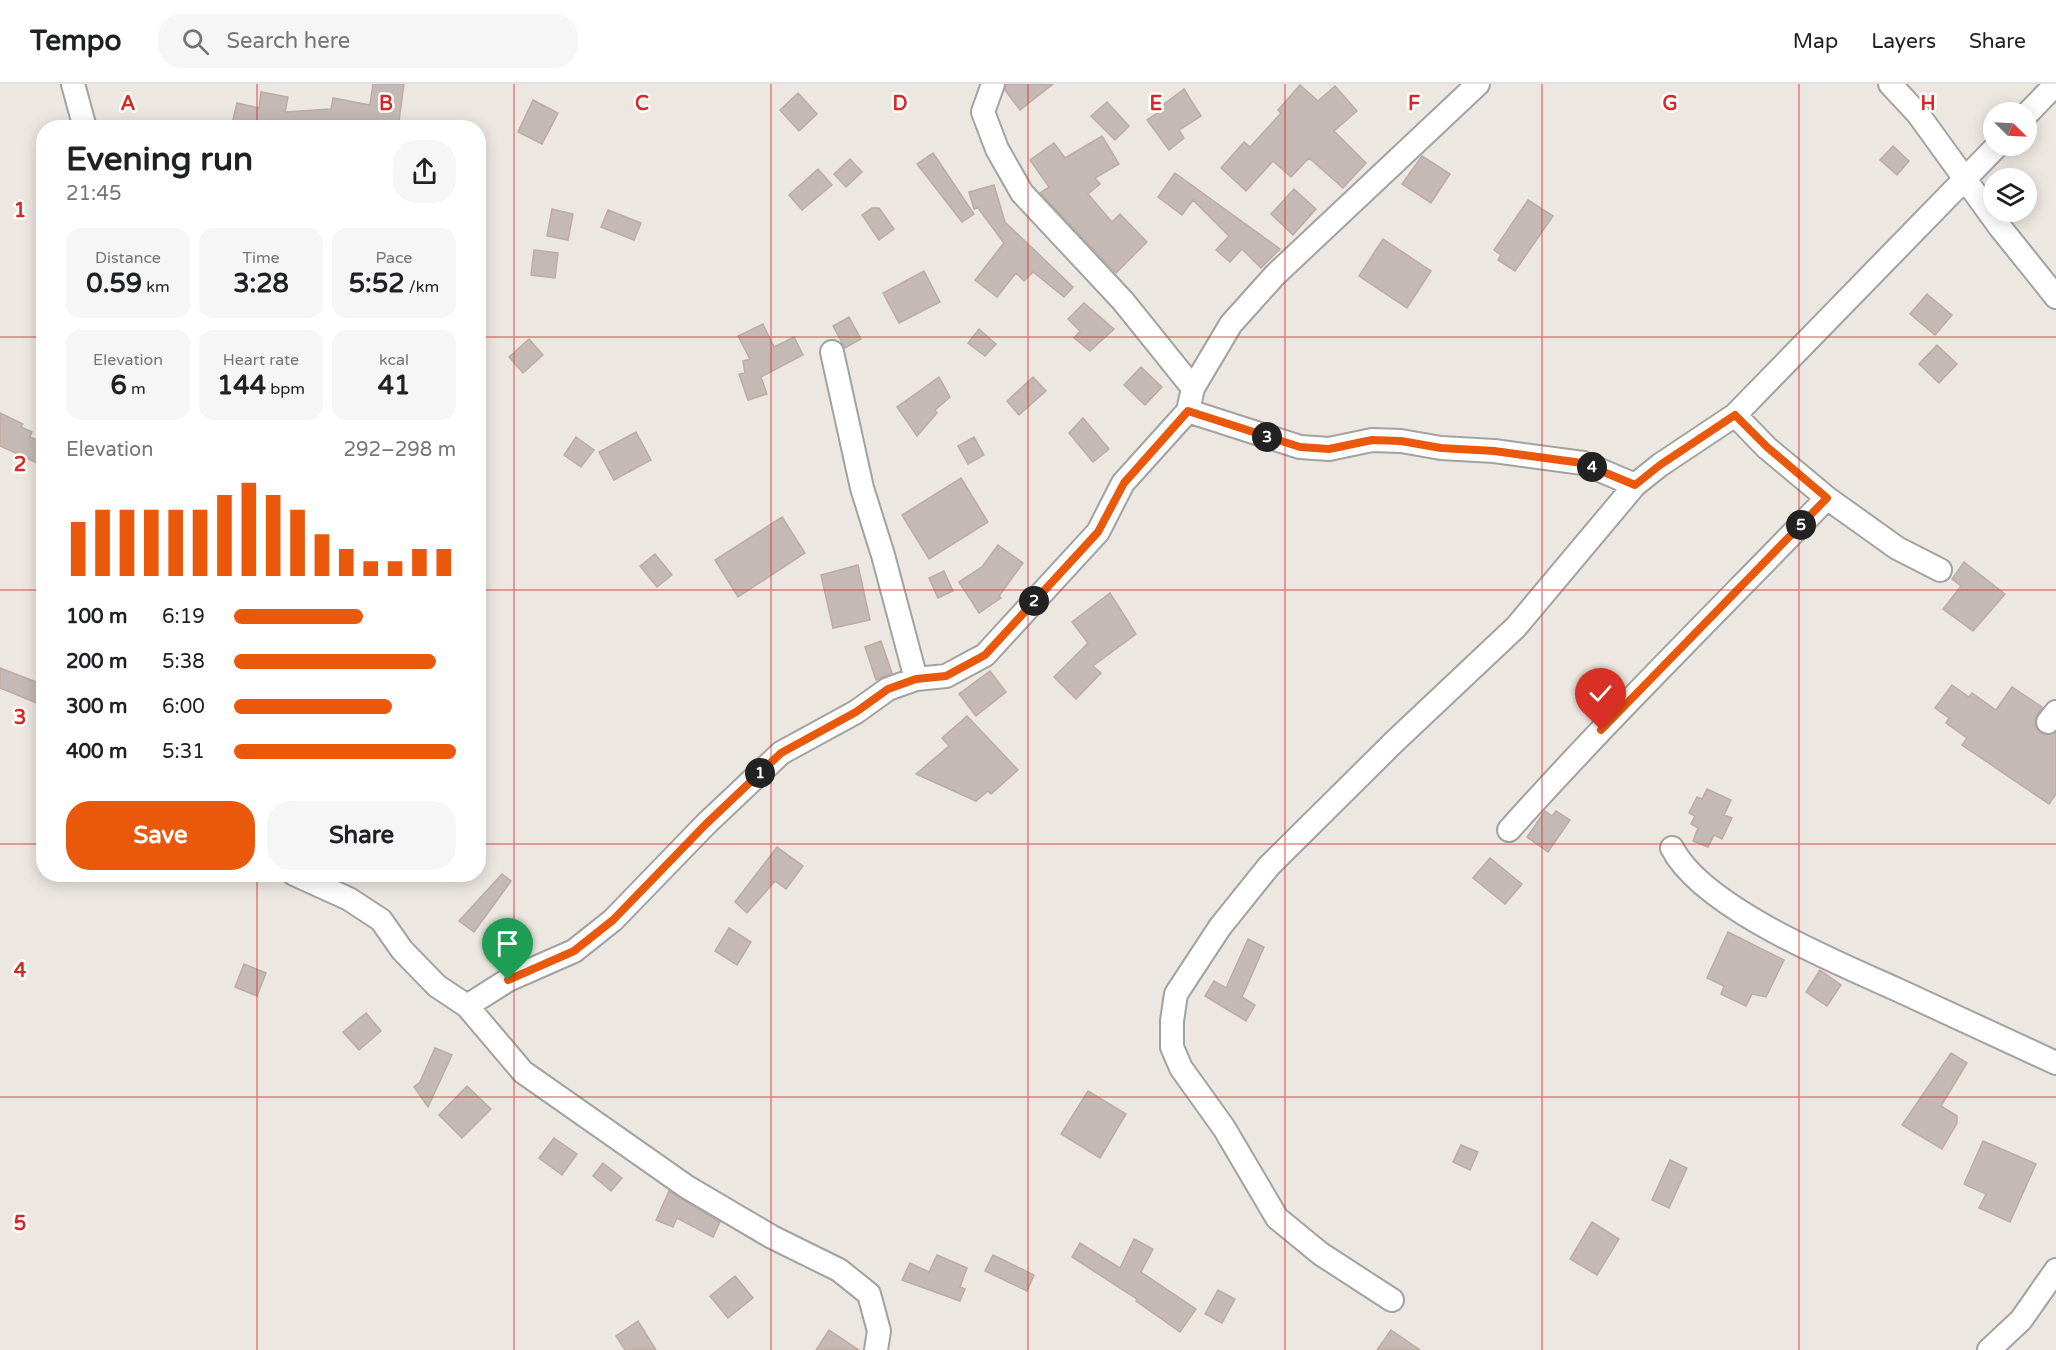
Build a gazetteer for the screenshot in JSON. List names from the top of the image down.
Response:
{
  "north": "bottom right",
  "page": {
    "header": "Tempo",
    "search": "Search here",
    "nav": ["Map", "Layers", "Share"],
    "heading": ["Evening run", "21:45"],
    "stats": [
      ["Distance", "0.59 km"],
      ["Time", "3:28"],
      ["Pace", "5:52 /km"],
      ["Elevation", "6 m"],
      ["Heart rate", "144 bpm"],
      ["kcal", "41"]
    ],
    "pins": [
      "3",
      "4",
      "5",
      "2",
      "1"
    ],
    "chart": ["Elevation", "292–298 m"],
    "list": [
      {
        "name": "100 m",
        "note": "6:19"
      },
      {
        "name": "200 m",
        "note": "5:38"
      },
      {
        "name": "300 m",
        "note": "6:00"
      },
      {
        "name": "400 m",
        "note": "5:31"
      }
    ],
    "buttons": ["Save", "Share"]
  },
  "grid": {
    "columns": [
      "A",
      "B",
      "C",
      "D",
      "E",
      "F",
      "G",
      "H"
    ],
    "rows": [
      "1",
      "2",
      "3",
      "4",
      "5"
    ]
  }
}
